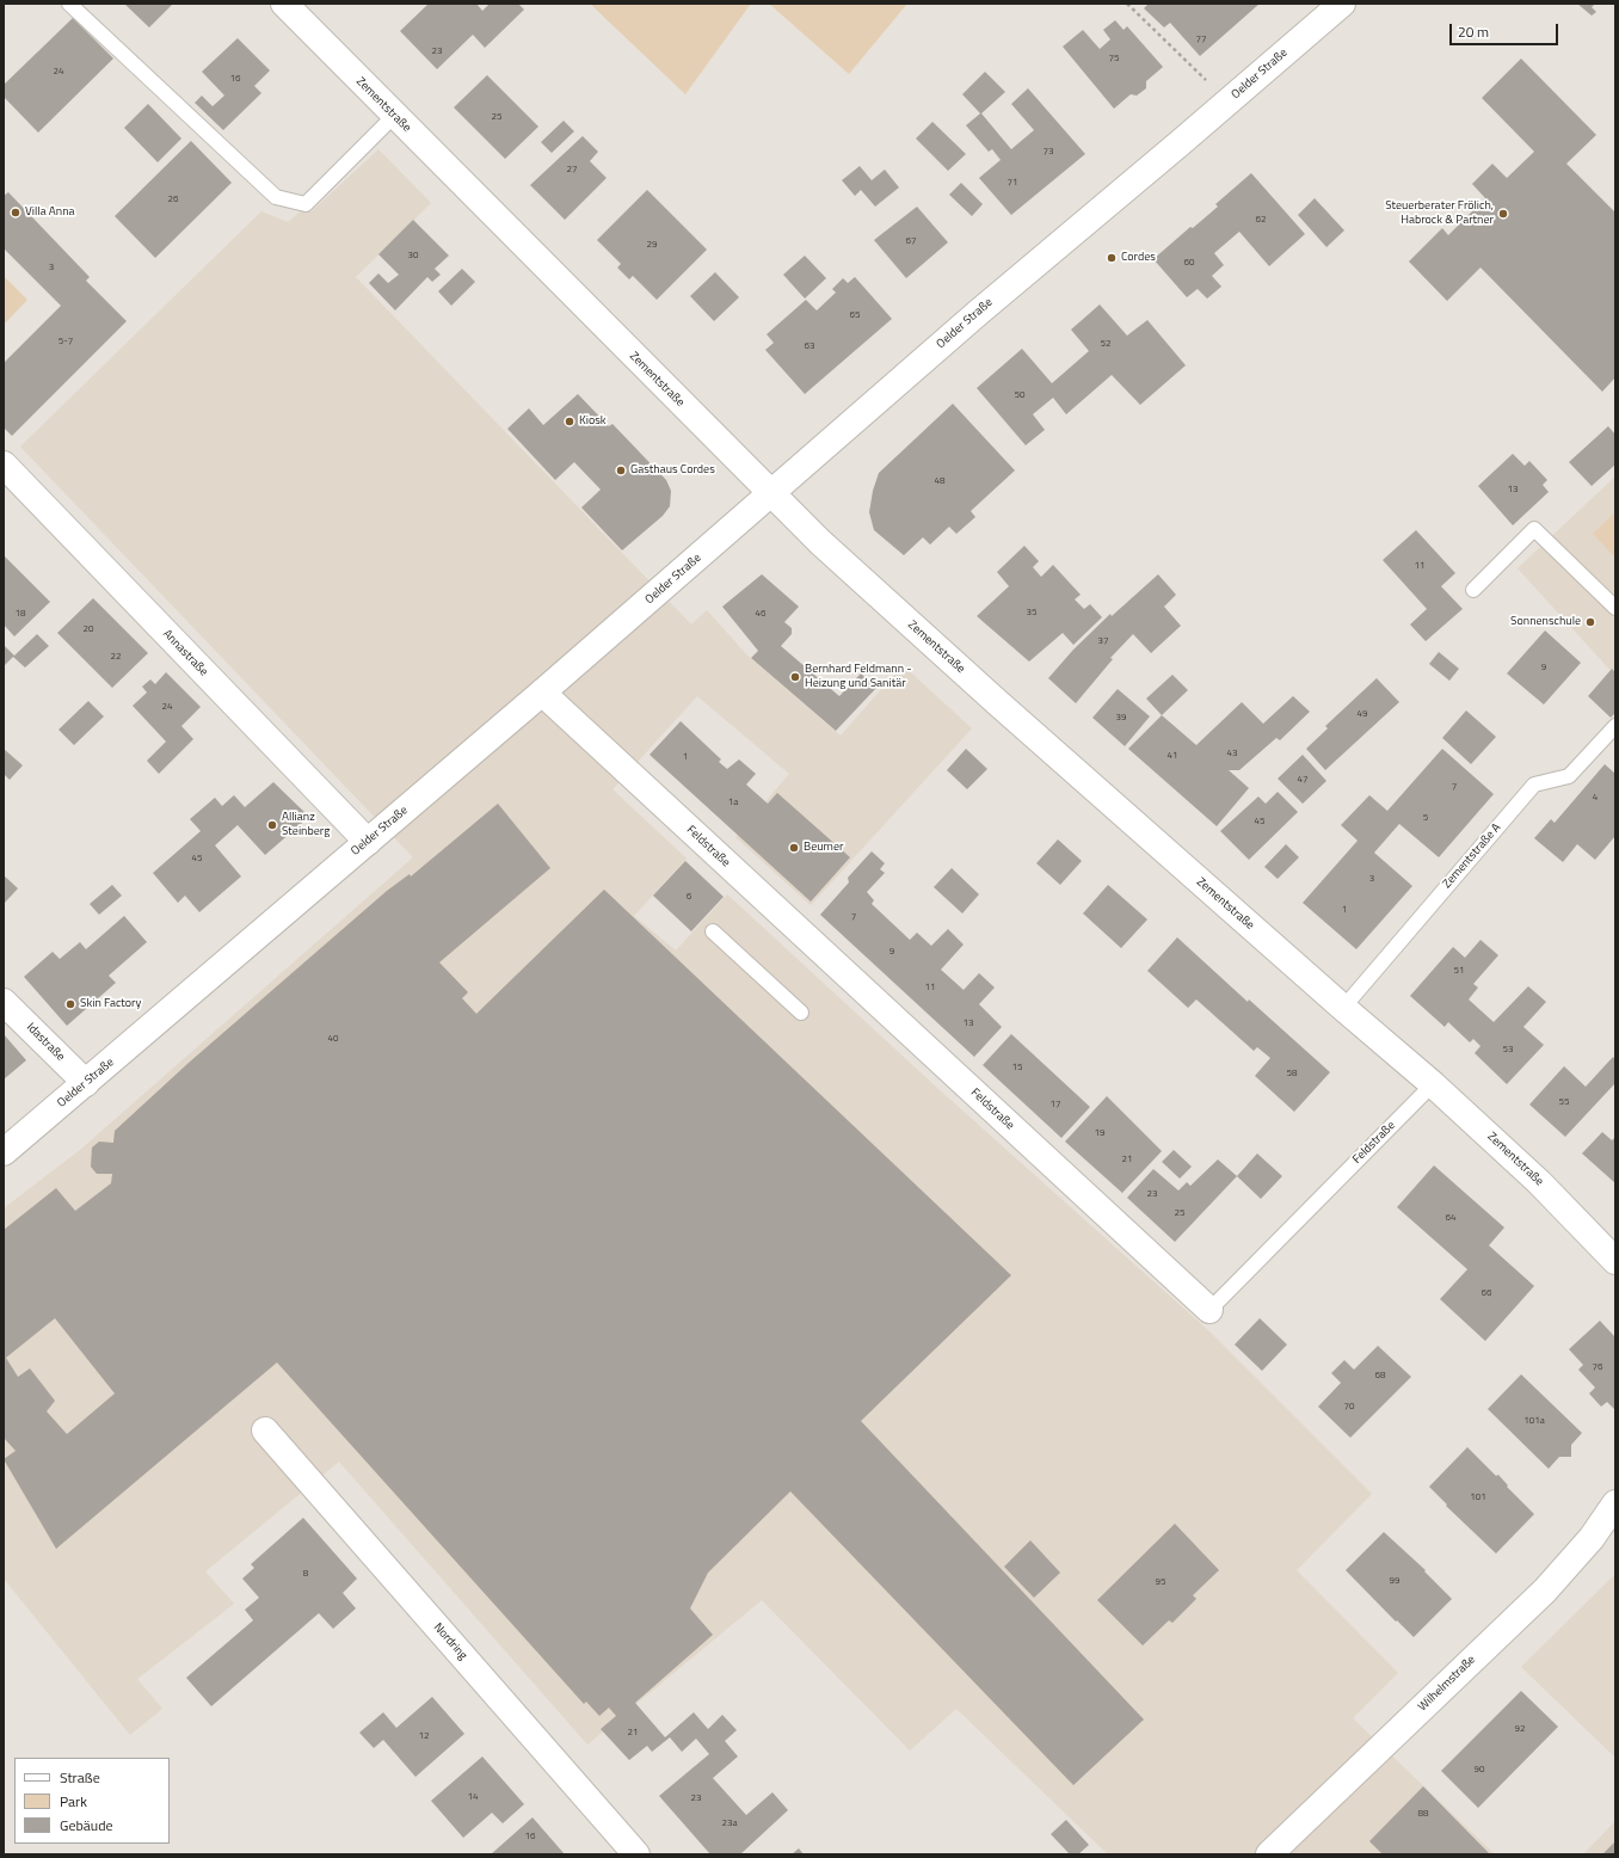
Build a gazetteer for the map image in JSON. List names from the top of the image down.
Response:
{
  "streets": {
    "street": [
      "Oelder Straße",
      "Zementstraße",
      "Annastraße",
      "Feldstraße",
      "Idastraße",
      "Nordring",
      "Wilhelmstraße"
    ],
    "lane": ["Zementstraße A"]
  },
  "crossings": [
    ["Oelder Straße", "Zementstraße"],
    ["Oelder Straße", "Annastraße"],
    ["Oelder Straße", "Feldstraße"],
    ["Oelder Straße", "Idastraße"],
    ["Zementstraße", "Feldstraße"],
    ["Zementstraße", "Zementstraße A"]
  ],
  "places": [
    "Villa Anna",
    "Steuerberater Frölich, Habrock & Partner",
    "Cordes",
    "Kiosk",
    "Gasthaus Cordes",
    "Sonnenschule",
    "Bernhard Feldmann - Heizung und Sanitär",
    "Allianz Steinberg",
    "Beumer",
    "Skin Factory"
  ],
  "house_numbers": [
    "77",
    "23",
    "75",
    "24",
    "16",
    "25",
    "73",
    "27",
    "71",
    "26",
    "62",
    "67",
    "29",
    "30",
    "60",
    "3",
    "65",
    "5-7",
    "52",
    "63",
    "50",
    "48",
    "13",
    "11",
    "35",
    "18",
    "46",
    "20",
    "37",
    "22",
    "9",
    "24",
    "49",
    "39",
    "43",
    "41",
    "1",
    "47",
    "7",
    "4",
    "1a",
    "5",
    "45",
    "45",
    "3",
    "6",
    "1",
    "7",
    "9",
    "51",
    "11",
    "13",
    "40",
    "53",
    "15",
    "58",
    "55",
    "17",
    "19",
    "21",
    "23",
    "25",
    "64",
    "66",
    "76",
    "68",
    "70",
    "101a",
    "101",
    "8",
    "99",
    "95",
    "92",
    "21",
    "12",
    "90",
    "14",
    "23",
    "88",
    "23a",
    "16"
  ],
  "legend": ["Straße", "Park", "Gebäude"],
  "scale_bar": "20 m"
}
